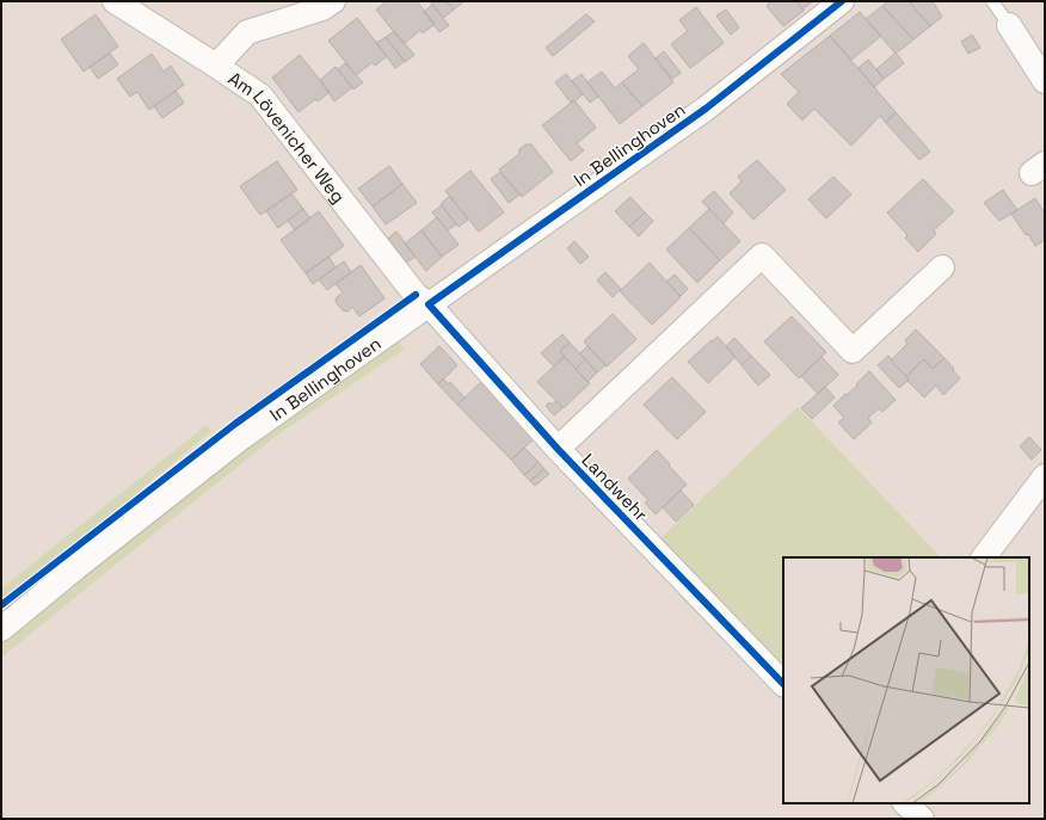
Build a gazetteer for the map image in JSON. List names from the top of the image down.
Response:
{
  "streets": {
    "street": ["Am Lövenicher Weg", "In Bellinghoven", "Landwehr"]
  },
  "crossings": [
    ["Am Lövenicher Weg", "In Bellinghoven"],
    ["Am Lövenicher Weg", "Landwehr"],
    ["In Bellinghoven", "Landwehr"]
  ]
}
